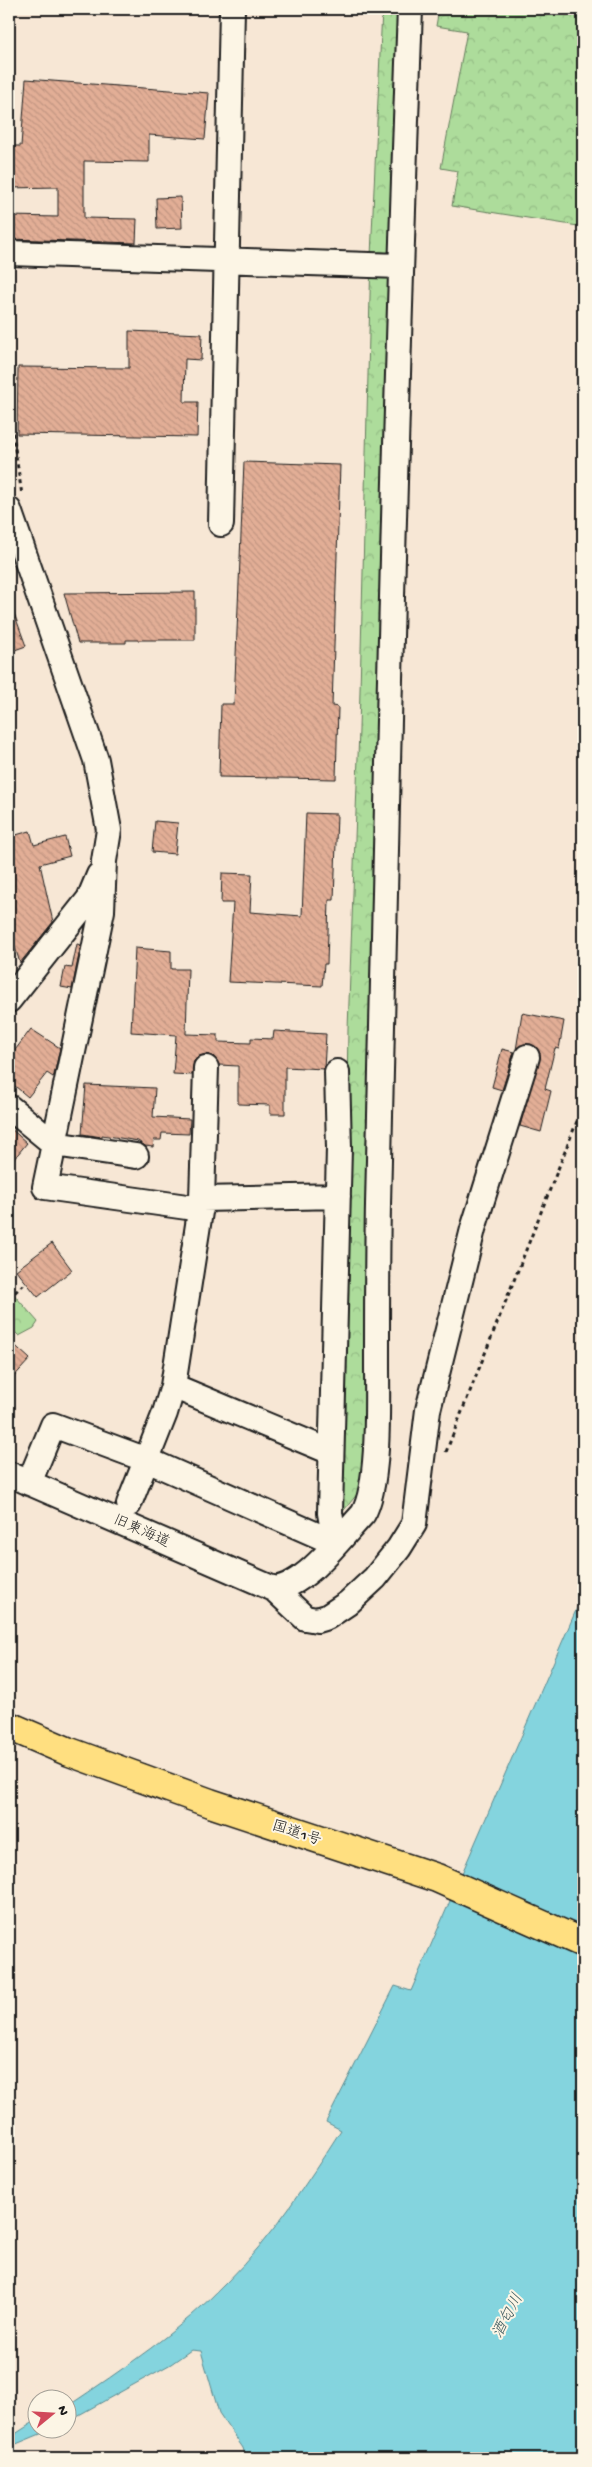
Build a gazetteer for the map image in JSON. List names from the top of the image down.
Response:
{
  "streets": {
    "highway": ["国道1号"],
    "street": ["旧東海道"]
  },
  "water": ["酒匂川"],
  "north": "right"
}
